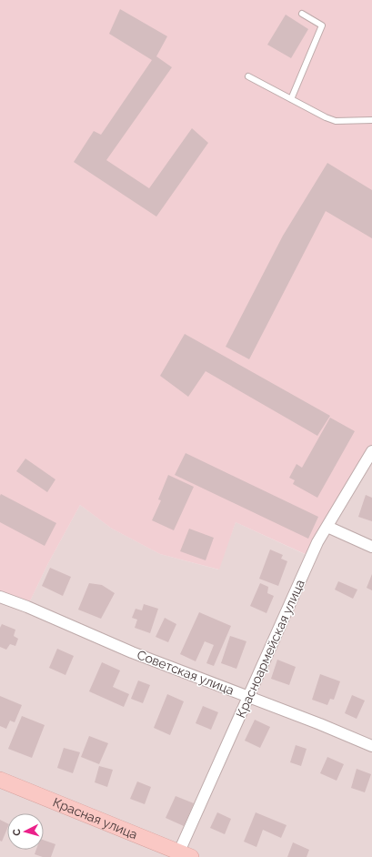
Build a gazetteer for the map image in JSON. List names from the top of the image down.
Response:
{
  "streets": {
    "street": ["Красноармейская улица", "Советская улица", "Красная улица"]
  },
  "crossings": [
    ["Красноармейская улица", "Советская улица"],
    ["Красноармейская улица", "Красная улица"]
  ],
  "north": "left"
}
